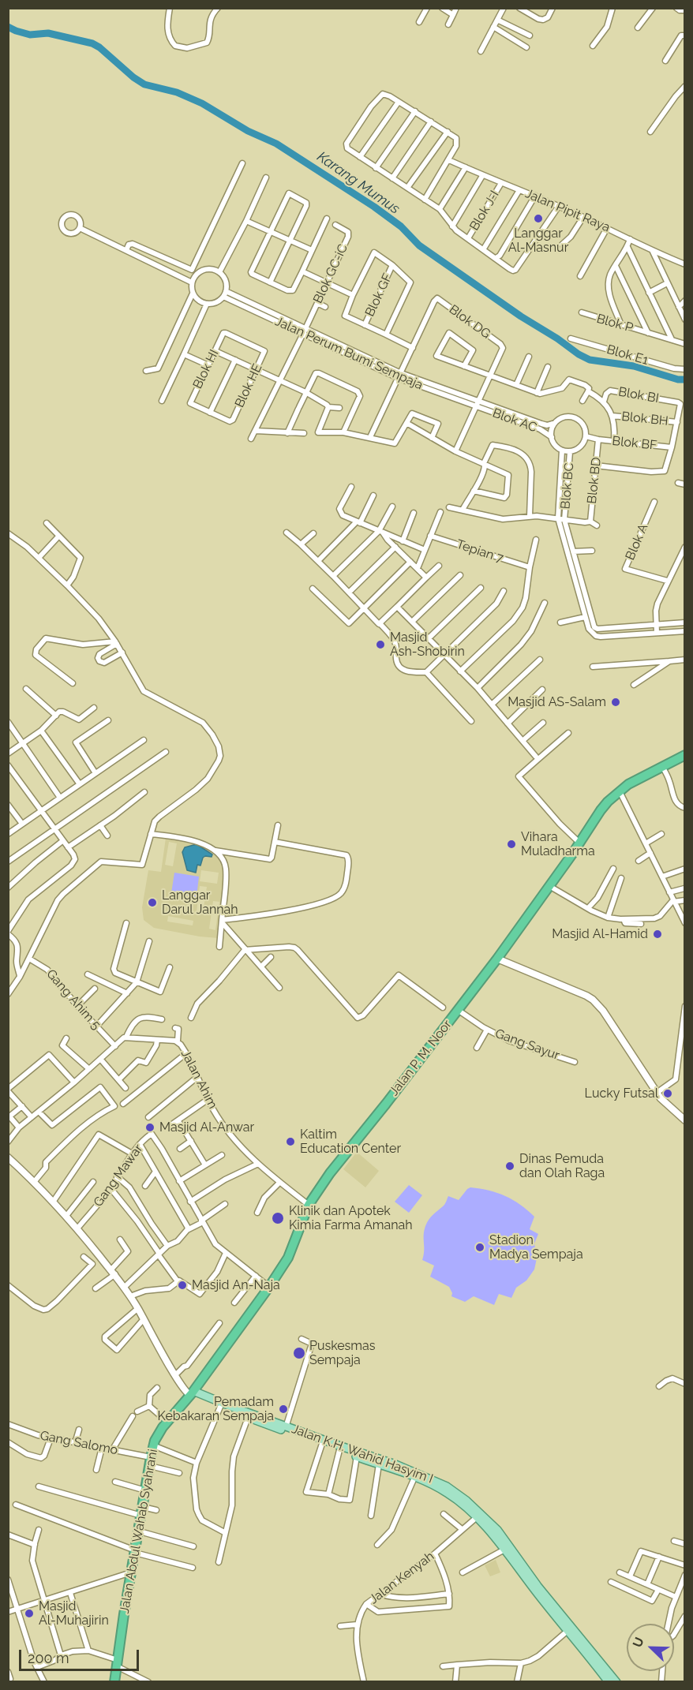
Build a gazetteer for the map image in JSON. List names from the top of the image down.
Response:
{
  "streets": {
    "highway": ["Jalan P. M. Noor", "Jalan Abdul Wahab Syahrani"],
    "main road": ["Jalan K.H. Wahid Hasyim I"],
    "street": [
      "Blok J-I",
      "Jalan Pipit Raya",
      "Blok GC-iC",
      "Blok GF",
      "Blok DG",
      "Blok P",
      "Jalan Perum Bumi Sempaja",
      "Blok E1",
      "Blok HI",
      "Blok HE",
      "Blok BI",
      "Blok BH",
      "Blok AC",
      "Blok BF",
      "Blok BD",
      "Blok BC",
      "Blok A",
      "Tepian 7",
      "Gang Ahim 5",
      "Gang Sayur",
      "Jalan Ahim",
      "Gang Mawar",
      "Gang Salomo",
      "Jalan Kenyah"
    ]
  },
  "crossings": [
    ["Blok J-I", "Jalan Pipit Raya"],
    ["Blok GC-iC", "Jalan Perum Bumi Sempaja"],
    ["Jalan Perum Bumi Sempaja", "Blok AC"],
    ["Blok HI", "Blok HE"],
    ["Blok BI", "Blok BH"],
    ["Blok AC", "Blok BF"],
    ["Blok AC", "Blok BC"],
    ["Blok BF", "Blok BD"],
    ["Blok BF", "Blok BC"],
    ["Gang Sayur", "Jalan P. M. Noor"],
    ["Jalan P. M. Noor", "Jalan Ahim"],
    ["Jalan P. M. Noor", "Gang Mawar"],
    ["Jalan P. M. Noor", "Jalan K.H. Wahid Hasyim I"],
    ["Jalan P. M. Noor", "Jalan Abdul Wahab Syahrani"],
    ["Gang Salomo", "Jalan Abdul Wahab Syahrani"],
    ["Jalan K.H. Wahid Hasyim I", "Jalan Abdul Wahab Syahrani"],
    ["Jalan K.H. Wahid Hasyim I", "Jalan Kenyah"]
  ],
  "water": ["Karang Mumus"],
  "places": [
    "Langgar Al-Masnur",
    "Masjid Ash-Shobirin",
    "Masjid AS-Salam",
    "Vihara Muladharma",
    "Langgar Darul Jannah",
    "Masjid Al-Hamid",
    "Lucky Futsal",
    "Masjid Al-Anwar",
    "Kaltim Education Center",
    "Dinas Pemuda dan Olah Raga",
    "Klinik dan Apotek Kimia Farma Amanah",
    "Stadion Madya Sempaja",
    "Masjid An-Naja",
    "Puskesmas Sempaja",
    "Pemadam Kebakaran Sempaja",
    "Masjid Al-Muhajirin"
  ],
  "scale_bar": "200 m",
  "north": "top left"
}
